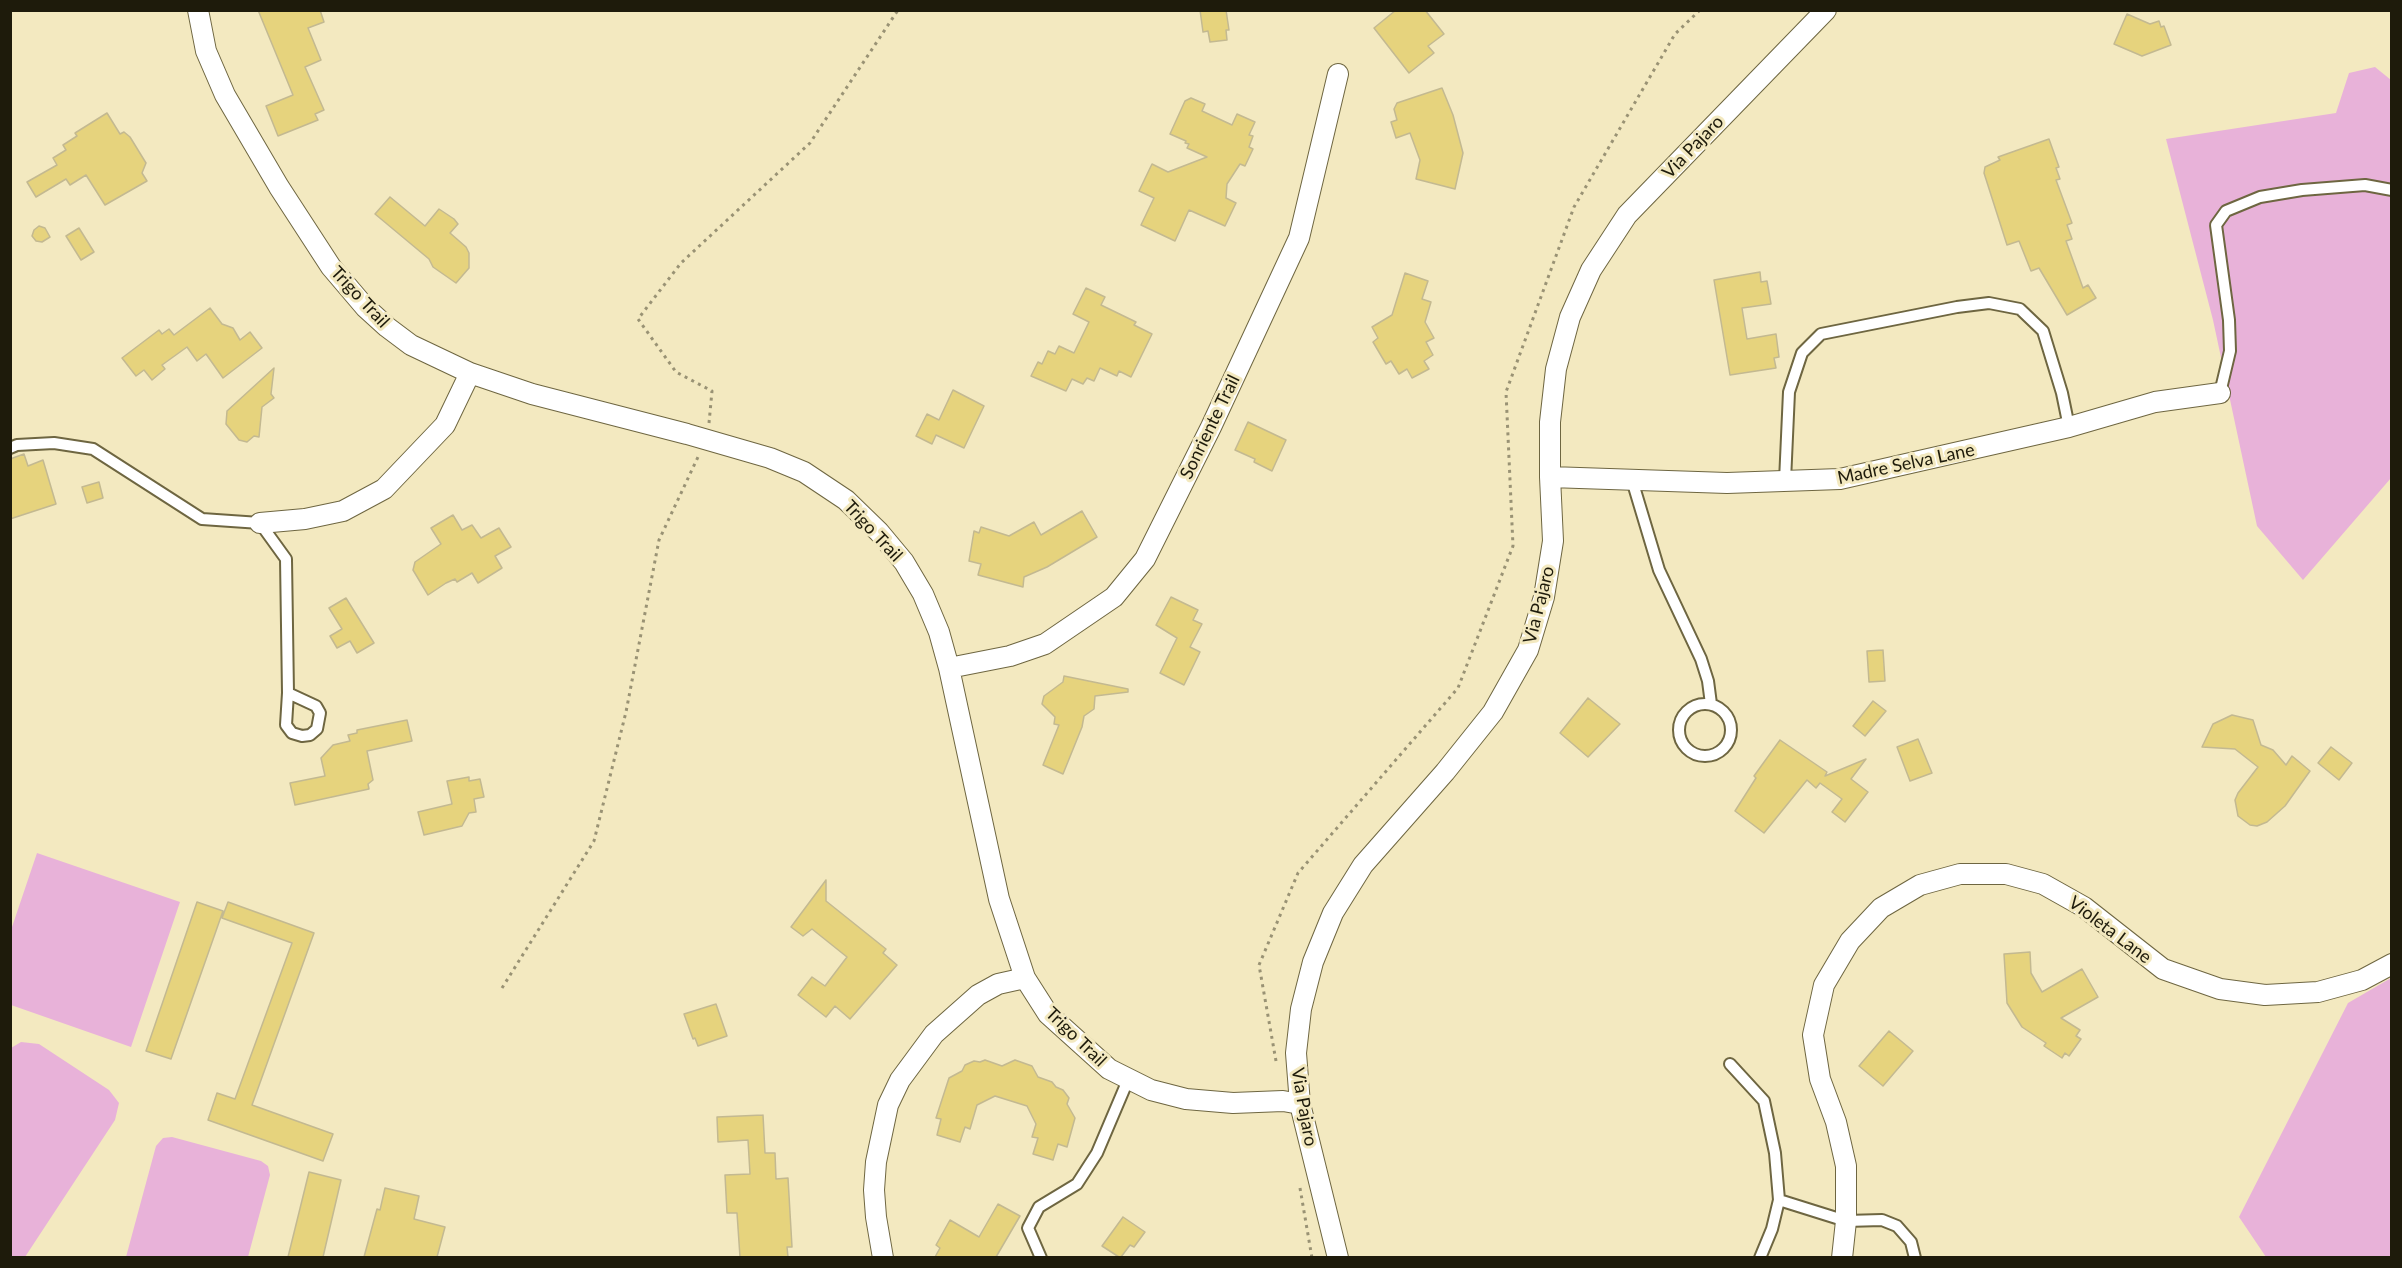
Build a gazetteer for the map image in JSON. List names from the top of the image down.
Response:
{
  "streets": {
    "street": [
      "Via Pajaro",
      "Trigo Trail",
      "Sonriente Trail",
      "Madre Selva Lane",
      "Violeta Lane"
    ]
  },
  "crossings": [
    ["Via Pajaro", "Trigo Trail"],
    ["Via Pajaro", "Madre Selva Lane"],
    ["Trigo Trail", "Sonriente Trail"]
  ]
}
